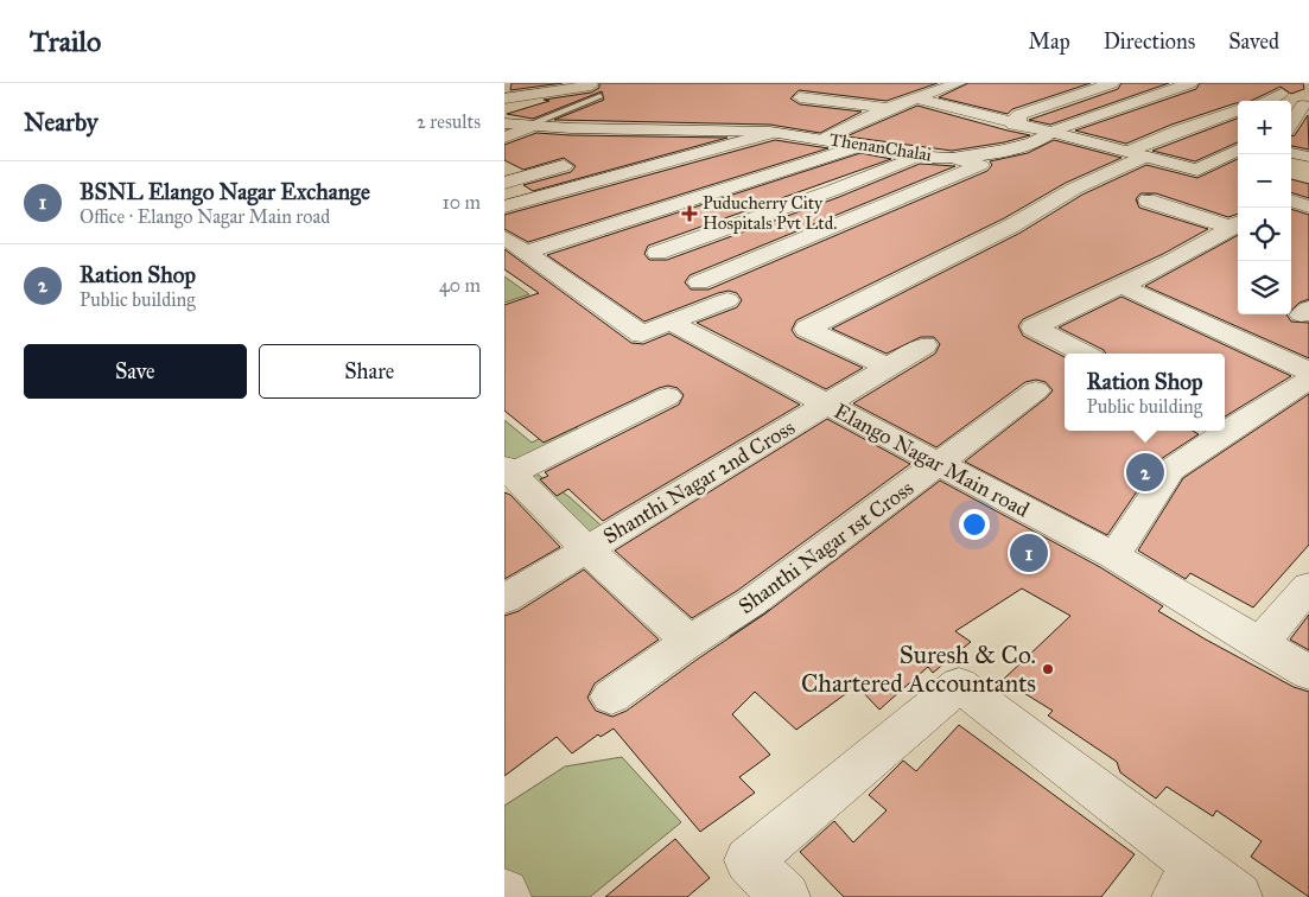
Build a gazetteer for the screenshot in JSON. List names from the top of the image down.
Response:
{
  "streets": {
    "street": [
      "ThenanChalai",
      "Elango Nagar Main road",
      "Shanthi Nagar 2nd Cross",
      "Shanthi Nagar 1st Cross"
    ]
  },
  "crossings": [
    ["Elango Nagar Main road", "Shanthi Nagar 2nd Cross"],
    ["Elango Nagar Main road", "Shanthi Nagar 1st Cross"]
  ],
  "places": {
    "health": ["Puducherry City Hospitals Pvt Ltd."],
    "other": ["Suresh & Co. Chartered Accountants"]
  },
  "page": {
    "header": "Trailo",
    "nav": ["Map", "Directions", "Saved"],
    "heading": ["Nearby", "2 results"],
    "map_buttons": ["+", "−"],
    "list": [
      {
        "mark": "1",
        "name": "BSNL Elango Nagar Exchange",
        "note": "Office · Elango Nagar Main road",
        "value": "10 m"
      },
      {
        "mark": "2",
        "name": "Ration Shop",
        "note": "Public building",
        "value": "40 m"
      }
    ],
    "buttons": ["Save", "Share"],
    "popup": ["Ration Shop", "Public building"],
    "pins": ["2", "1"]
  }
}
